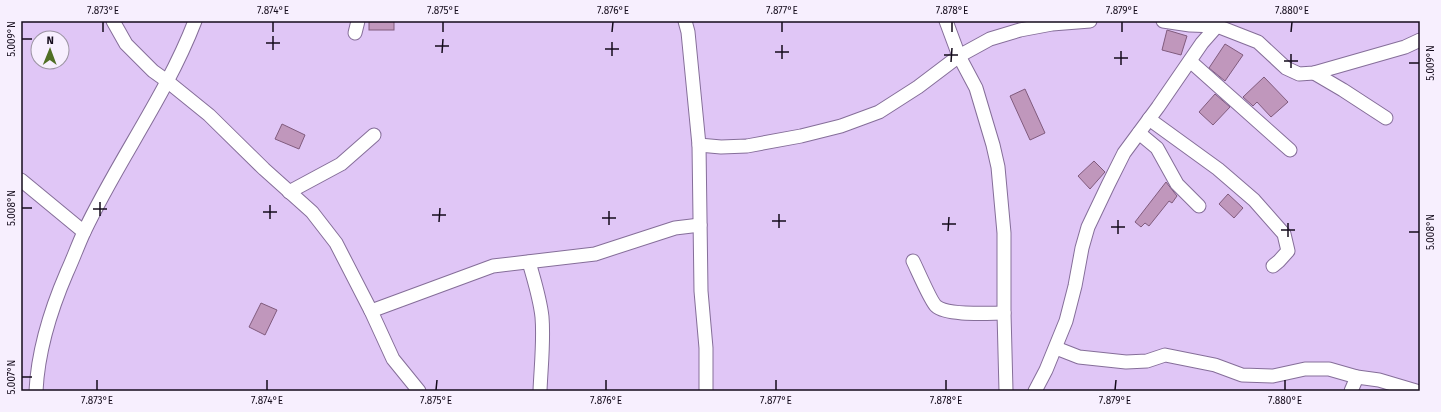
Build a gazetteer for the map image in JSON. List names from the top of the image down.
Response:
{
  "north": "top",
  "coordinates": [
    "7.873°E",
    "7.874°E",
    "7.875°E",
    "7.876°E",
    "7.877°E",
    "7.878°E",
    "7.879°E",
    "7.880°E",
    "5.009°N",
    "5.008°N",
    "5.007°N"
  ]
}
